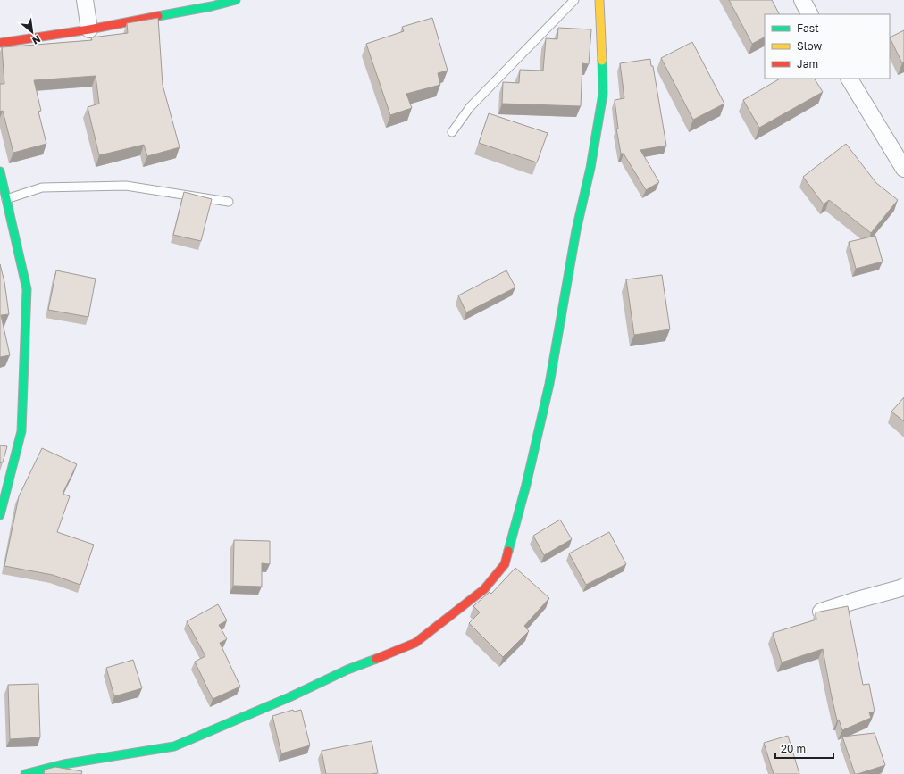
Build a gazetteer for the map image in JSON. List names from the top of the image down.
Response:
{
  "legend": ["Fast", "Slow", "Jam"],
  "scale_bar": "20 m",
  "north": "bottom right"
}
